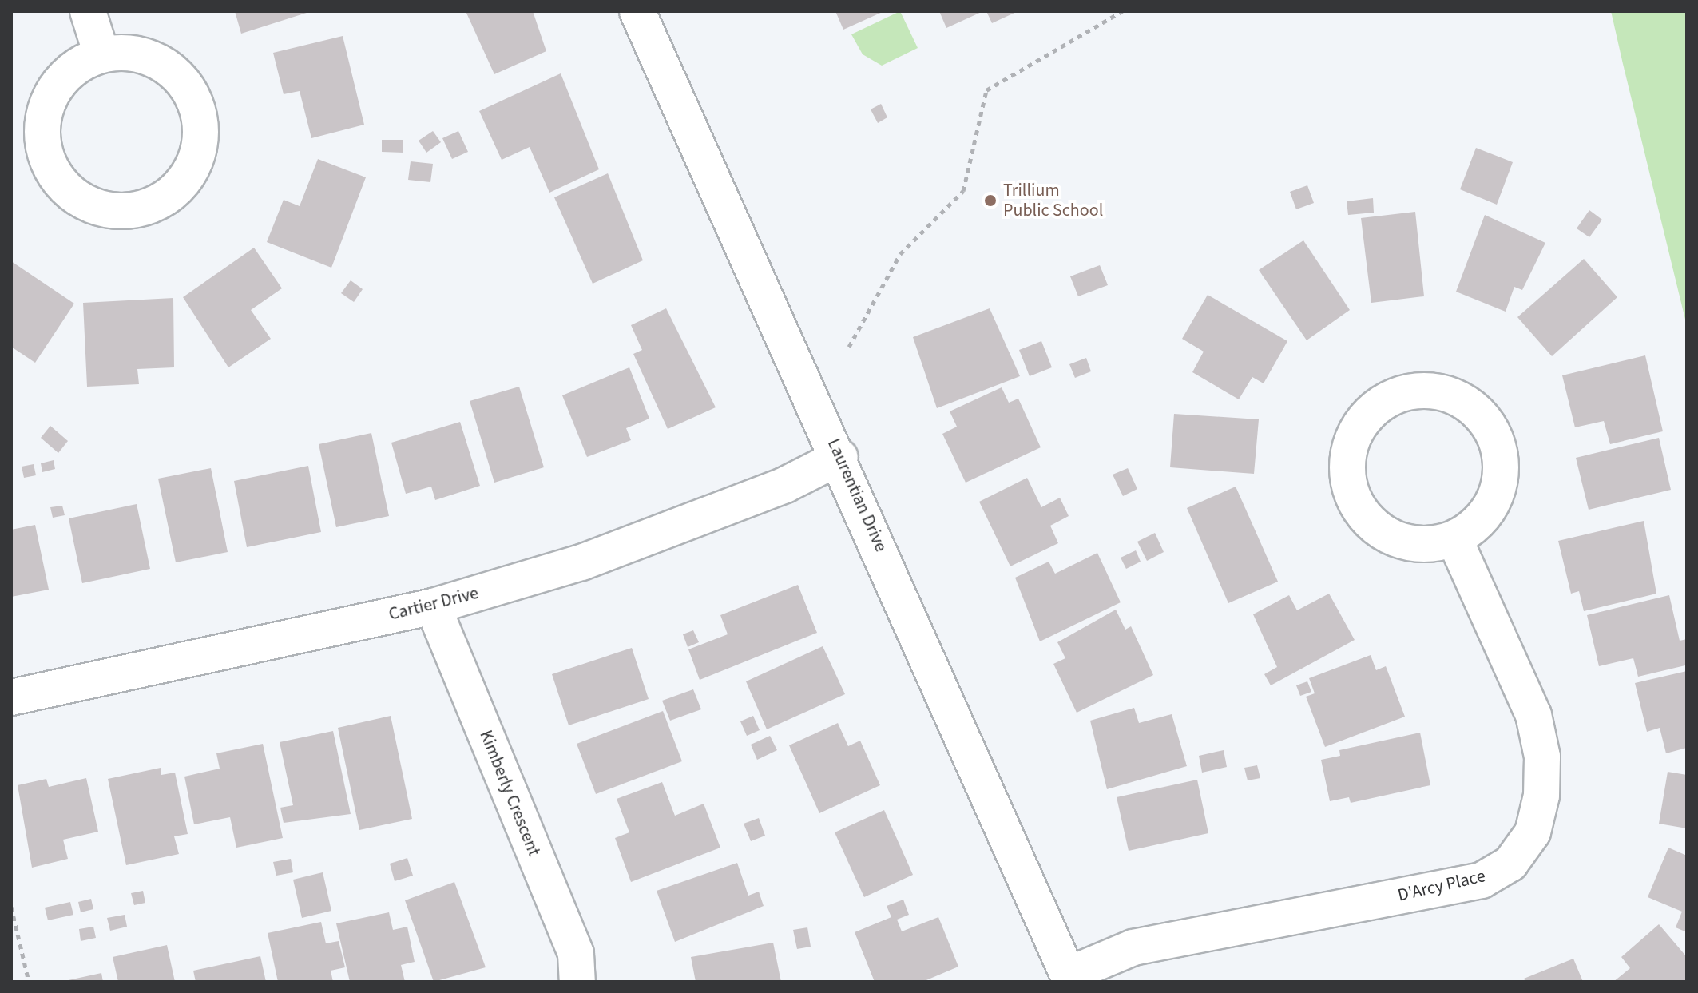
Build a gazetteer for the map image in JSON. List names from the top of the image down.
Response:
{
  "streets": {
    "street": [
      "Laurentian Drive",
      "Cartier Drive",
      "Kimberly Crescent",
      "D'Arcy Place"
    ]
  },
  "crossings": [
    ["Laurentian Drive", "Cartier Drive"],
    ["Laurentian Drive", "D'Arcy Place"],
    ["Cartier Drive", "Kimberly Crescent"]
  ],
  "places": ["Trillium Public School"]
}
